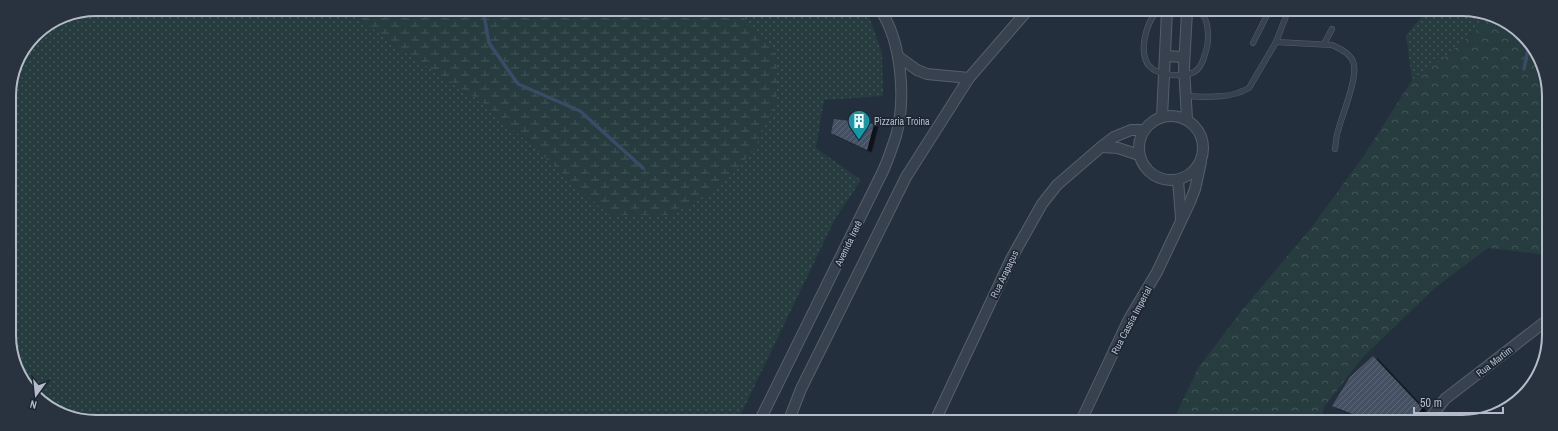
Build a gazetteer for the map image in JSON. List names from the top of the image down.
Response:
{
  "streets": {
    "street": [
      "Avenida Irerê",
      "Rua Arapaçus",
      "Rua Cassia Imperial",
      "Rua Martim"
    ]
  },
  "crossings": [
    ["Rua Arapaçus", "Rua Cassia Imperial"]
  ],
  "places": {
    "building": ["Pizzaria Troina"]
  },
  "scale_bar": "50 m",
  "north": "bottom"
}
